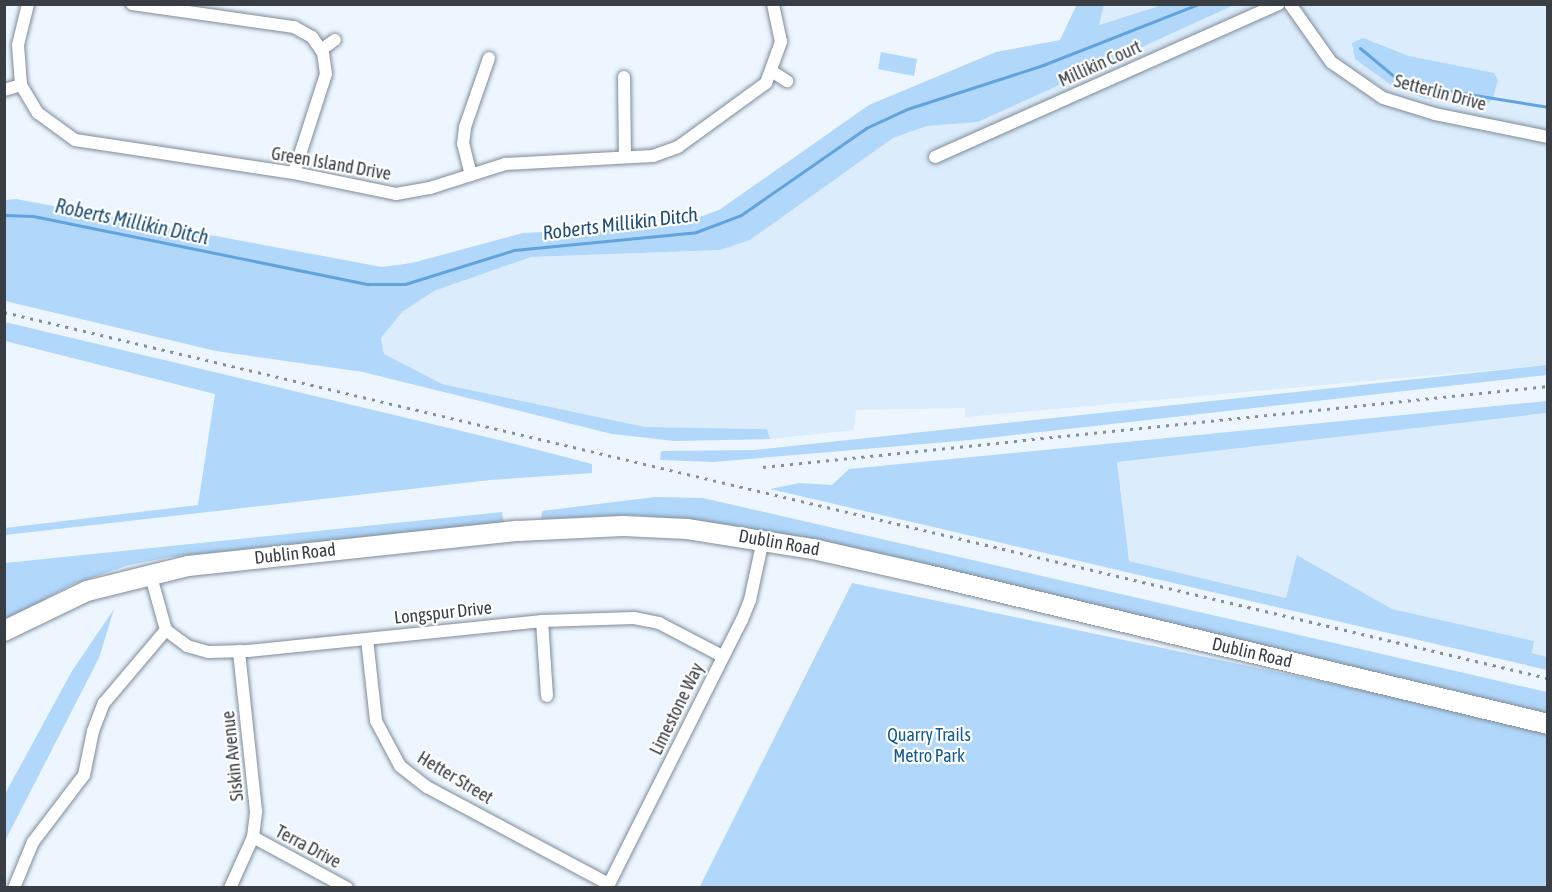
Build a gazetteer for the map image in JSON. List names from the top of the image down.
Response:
{
  "streets": {
    "main road": ["Dublin Road"],
    "street": [
      "Millikin Court",
      "Setterlin Drive",
      "Green Island Drive",
      "Longspur Drive",
      "Limestone Way",
      "Siskin Avenue",
      "Hetter Street",
      "Terra Drive"
    ]
  },
  "crossings": [
    ["Dublin Road", "Limestone Way"],
    ["Longspur Drive", "Limestone Way"],
    ["Longspur Drive", "Siskin Avenue"],
    ["Longspur Drive", "Hetter Street"],
    ["Limestone Way", "Hetter Street"],
    ["Siskin Avenue", "Terra Drive"]
  ],
  "water": ["Roberts Millikin Ditch"],
  "parks": ["Quarry Trails Metro Park"]
}
